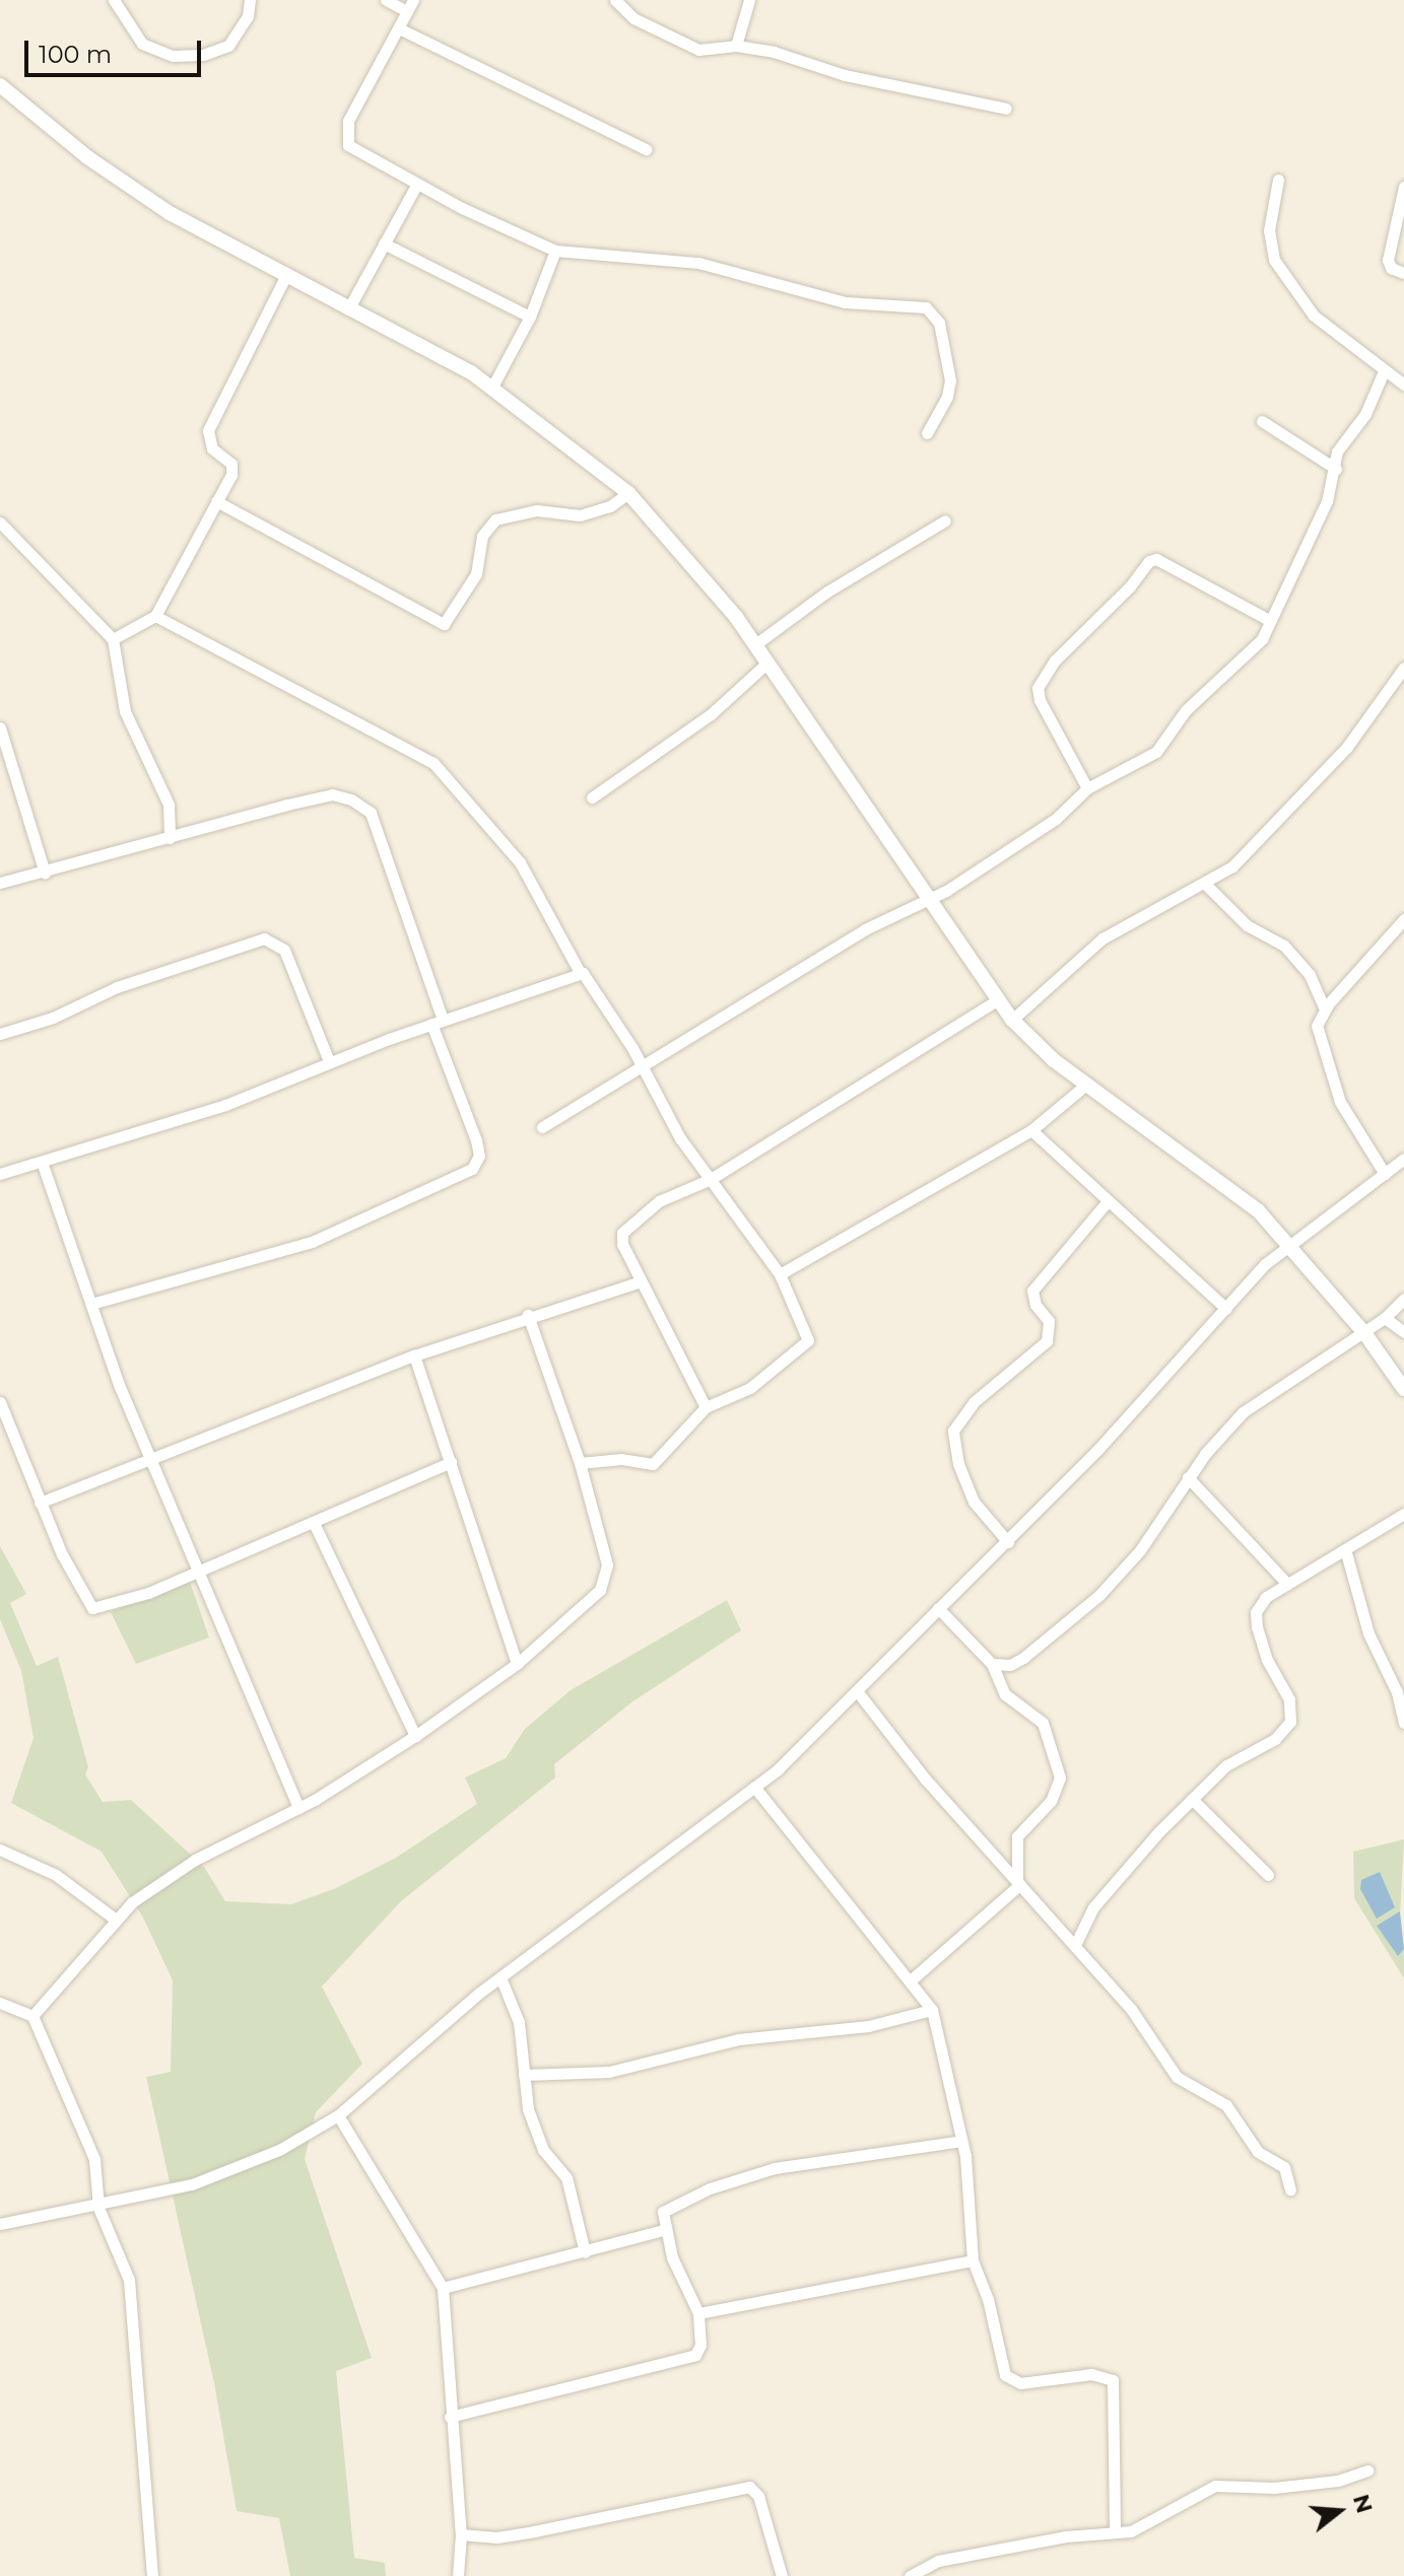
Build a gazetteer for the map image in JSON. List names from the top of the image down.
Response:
{
  "scale_bar": "100 m",
  "north": "right"
}
